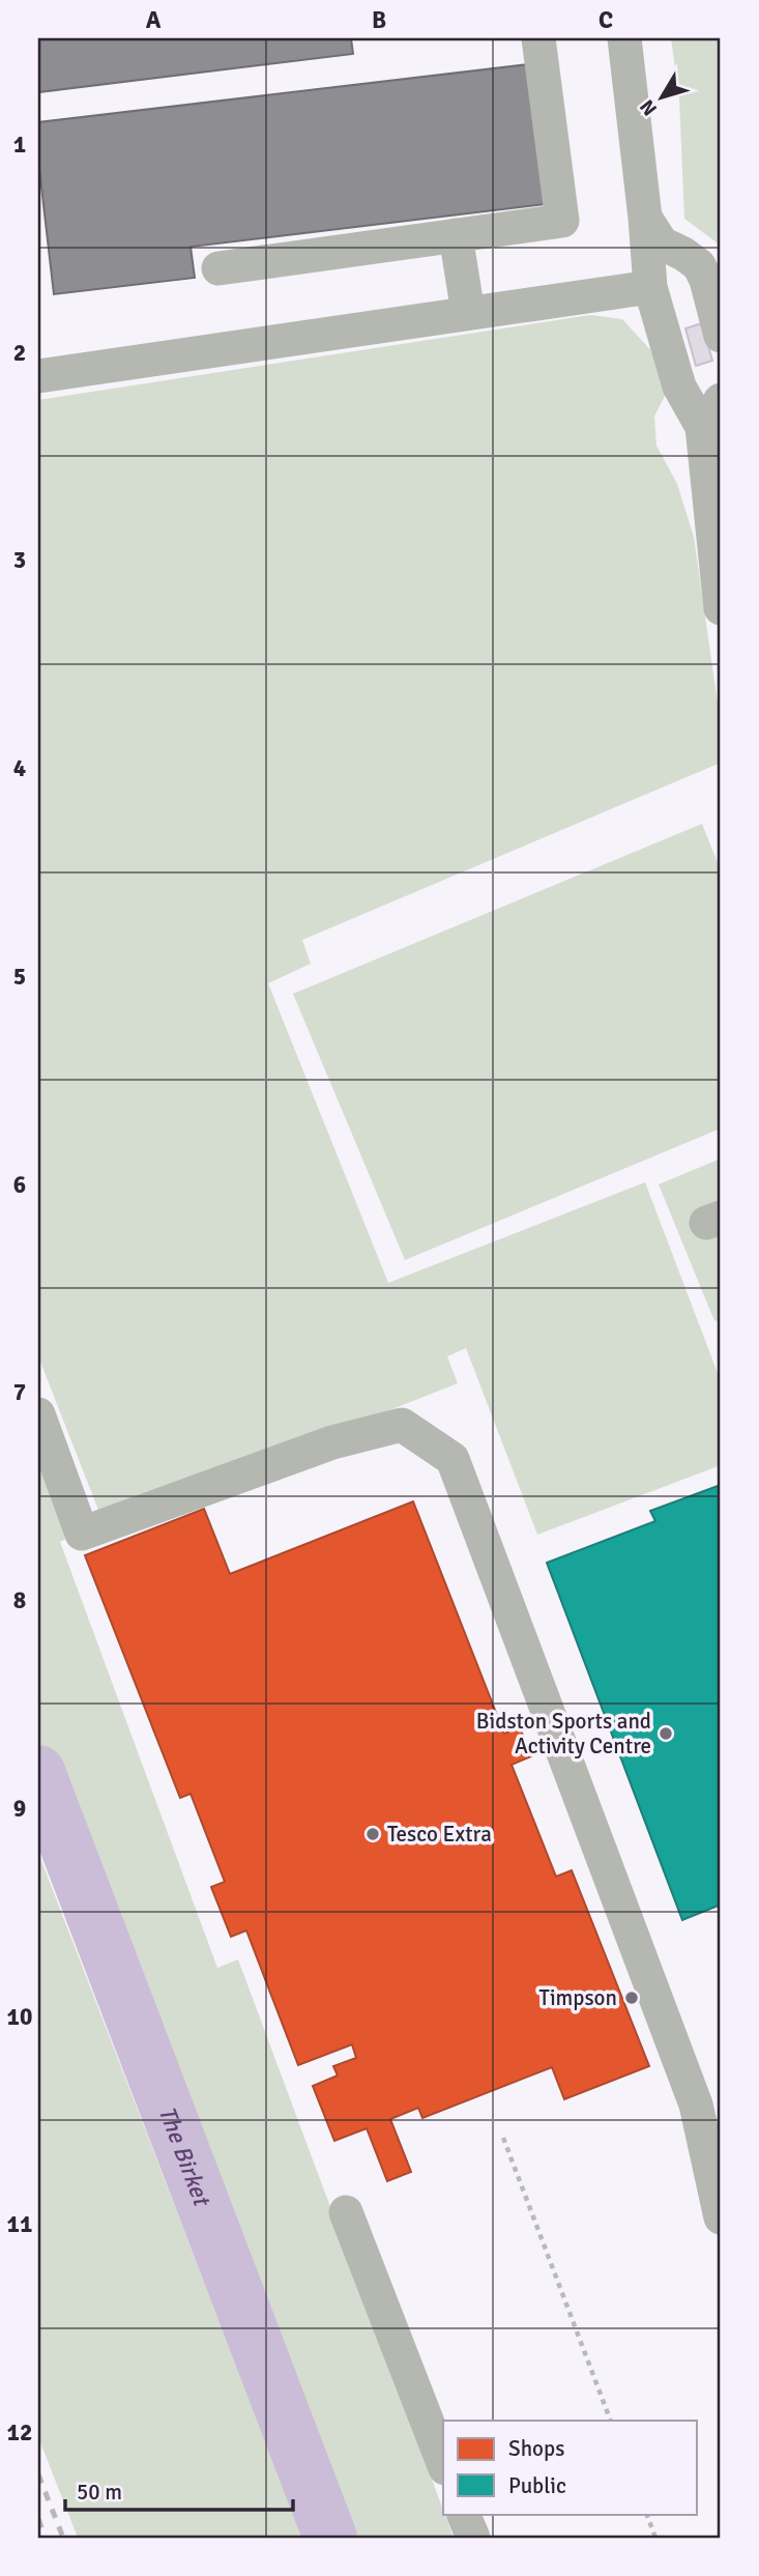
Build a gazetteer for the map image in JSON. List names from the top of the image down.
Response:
{
  "water": ["The Birket"],
  "places": ["Bidston Sports and Activity Centre", "Tesco Extra", "Timpson"],
  "legend": ["Shops", "Public"],
  "scale_bar": "50 m",
  "north": "bottom left",
  "grid": {
    "columns": ["A", "B", "C"],
    "rows": [
      "1",
      "2",
      "3",
      "4",
      "5",
      "6",
      "7",
      "8",
      "9",
      "10",
      "11",
      "12"
    ]
  }
}
